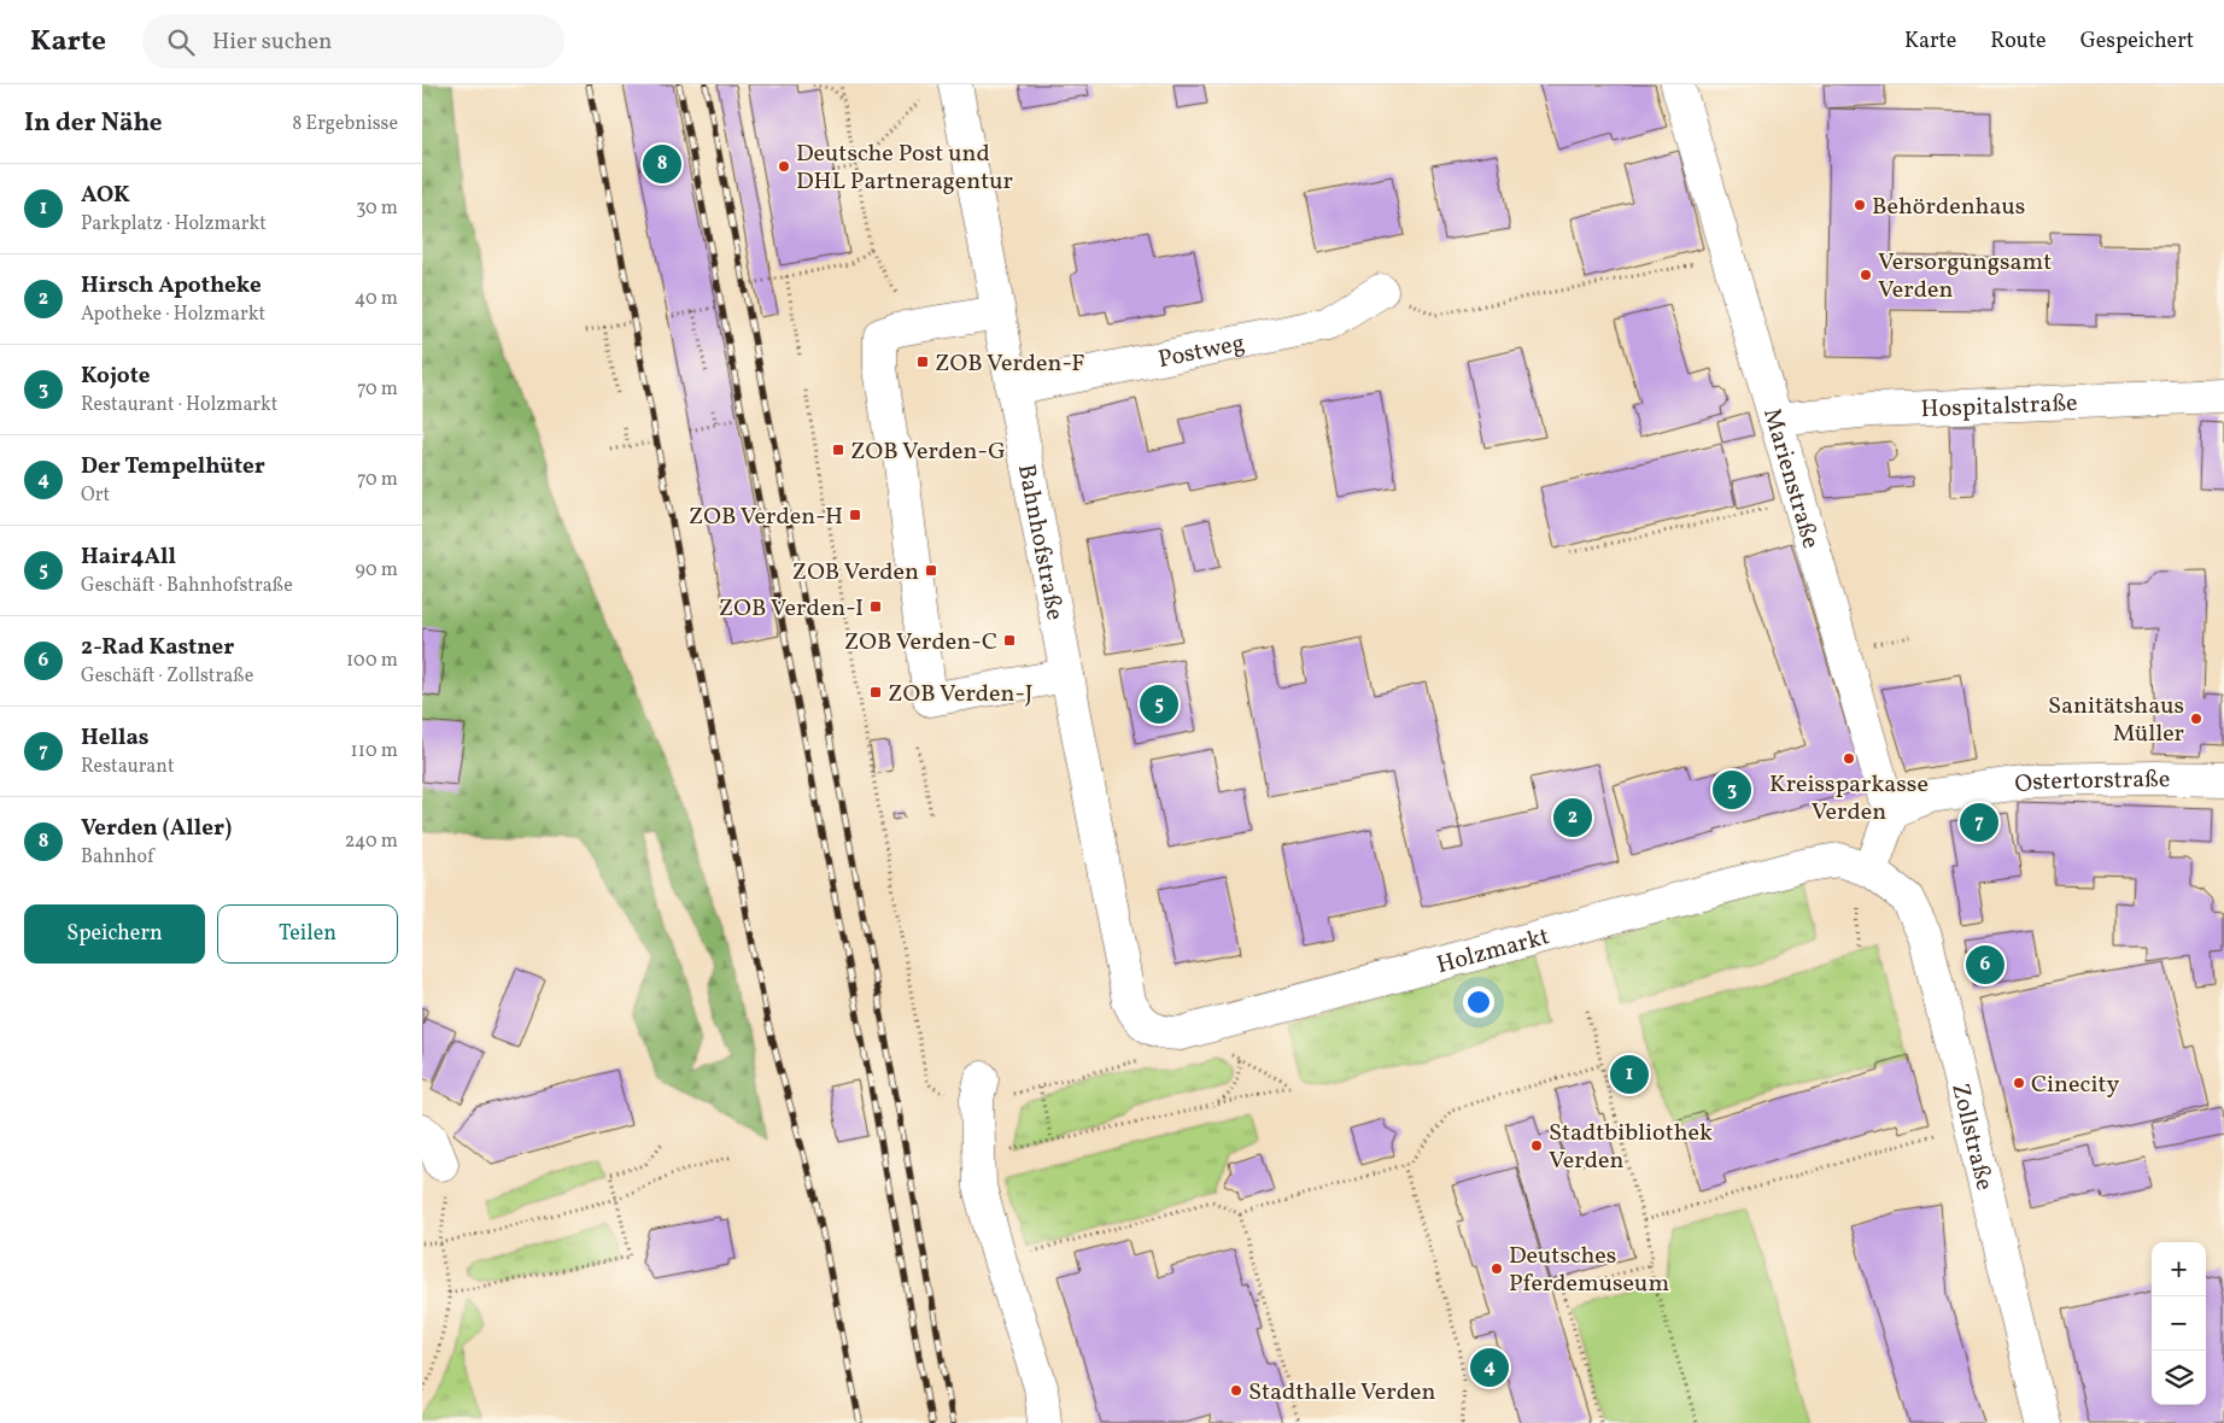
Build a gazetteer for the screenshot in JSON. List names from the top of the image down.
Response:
{
  "streets": {
    "street": [
      "Postweg",
      "Hospitalstraße",
      "Marienstraße",
      "Bahnhofstraße",
      "Ostertorstraße",
      "Holzmarkt",
      "Zollstraße"
    ]
  },
  "crossings": [
    ["Postweg", "Bahnhofstraße"],
    ["Hospitalstraße", "Marienstraße"],
    ["Marienstraße", "Ostertorstraße"],
    ["Bahnhofstraße", "Holzmarkt"],
    ["Holzmarkt", "Zollstraße"]
  ],
  "places": {
    "other": [
      "Deutsche Post und DHL Partneragentur",
      "Behördenhaus",
      "Versorgungsamt Verden",
      "Sanitätshaus Müller",
      "Kreissparkasse Verden",
      "Cinecity",
      "Stadtbibliothek Verden",
      "Deutsches Pferdemuseum",
      "Stadthalle Verden"
    ],
    "transit": [
      "ZOB Verden-F",
      "ZOB Verden-G",
      "ZOB Verden-H",
      "ZOB Verden",
      "ZOB Verden-I",
      "ZOB Verden-C",
      "ZOB Verden-J"
    ]
  },
  "page": {
    "header": "Karte",
    "search": "Hier suchen",
    "nav": ["Karte", "Route", "Gespeichert"],
    "heading": ["In der Nähe", "8 Ergebnisse"],
    "pins": [
      "8",
      "5",
      "3",
      "2",
      "7",
      "6",
      "1",
      "4"
    ],
    "list": [
      {
        "mark": "1",
        "name": "AOK",
        "note": "Parkplatz · Holzmarkt",
        "value": "30 m"
      },
      {
        "mark": "2",
        "name": "Hirsch Apotheke",
        "note": "Apotheke · Holzmarkt",
        "value": "40 m"
      },
      {
        "mark": "3",
        "name": "Kojote",
        "note": "Restaurant · Holzmarkt",
        "value": "70 m"
      },
      {
        "mark": "4",
        "name": "Der Tempelhüter",
        "note": "Ort",
        "value": "70 m"
      },
      {
        "mark": "5",
        "name": "Hair4All",
        "note": "Geschäft · Bahnhofstraße",
        "value": "90 m"
      },
      {
        "mark": "6",
        "name": "2-Rad Kastner",
        "note": "Geschäft · Zollstraße",
        "value": "100 m"
      },
      {
        "mark": "7",
        "name": "Hellas",
        "note": "Restaurant",
        "value": "110 m"
      },
      {
        "mark": "8",
        "name": "Verden (Aller)",
        "note": "Bahnhof",
        "value": "240 m"
      }
    ],
    "buttons": ["Speichern", "Teilen"],
    "map_buttons": ["+", "−"]
  }
}
